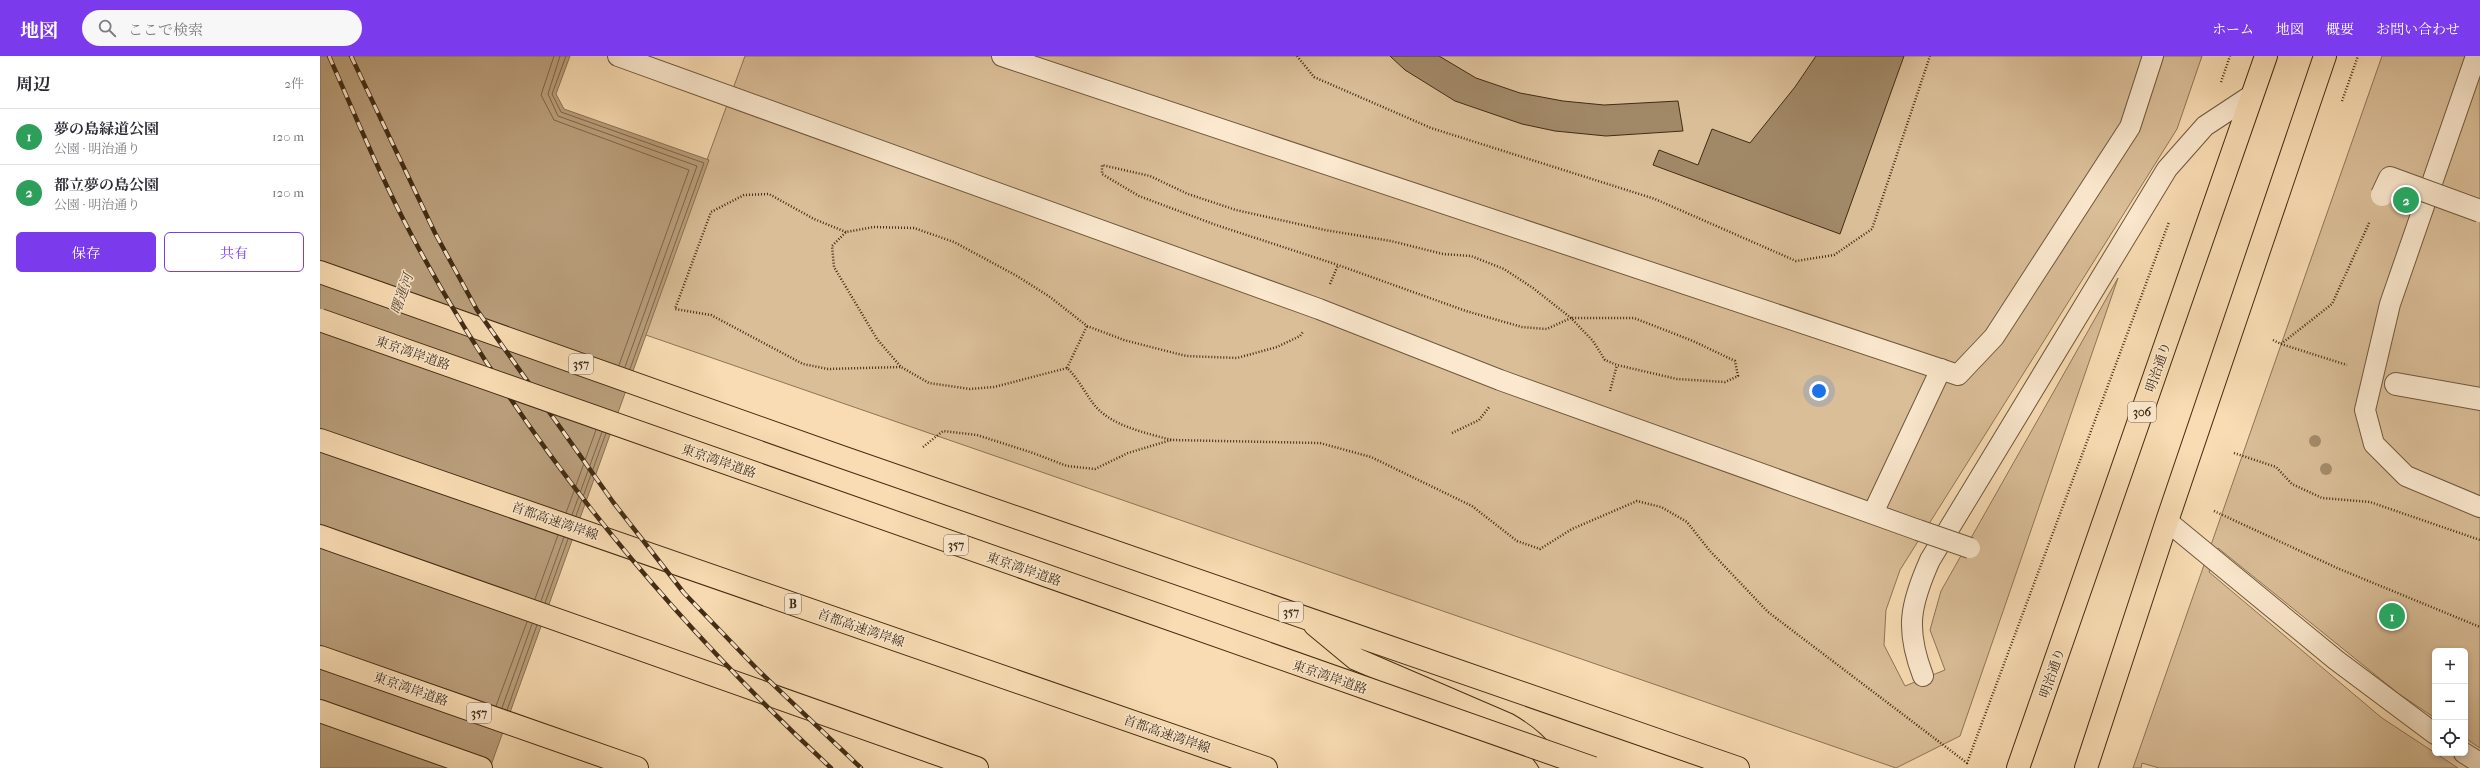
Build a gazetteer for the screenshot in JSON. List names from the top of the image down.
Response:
{
  "streets": {
    "main road": [
      "東京湾岸道路",
      "357",
      "明治通り",
      "306",
      "首都高速湾岸線",
      "B"
    ]
  },
  "water": ["曙運河"],
  "page": {
    "header": "地図",
    "search": "ここで検索",
    "nav": [
      "ホーム",
      "地図",
      "概要",
      "お問い合わせ"
    ],
    "heading": ["周辺", "2件"],
    "list": [
      {
        "mark": "1",
        "name": "夢の島緑道公園",
        "note": "公園 · 明治通り",
        "value": "120 m"
      },
      {
        "mark": "2",
        "name": "都立夢の島公園",
        "note": "公園 · 明治通り",
        "value": "120 m"
      }
    ],
    "pins": ["2", "1"],
    "buttons": ["保存", "共有"],
    "map_buttons": ["+", "−"]
  }
}
